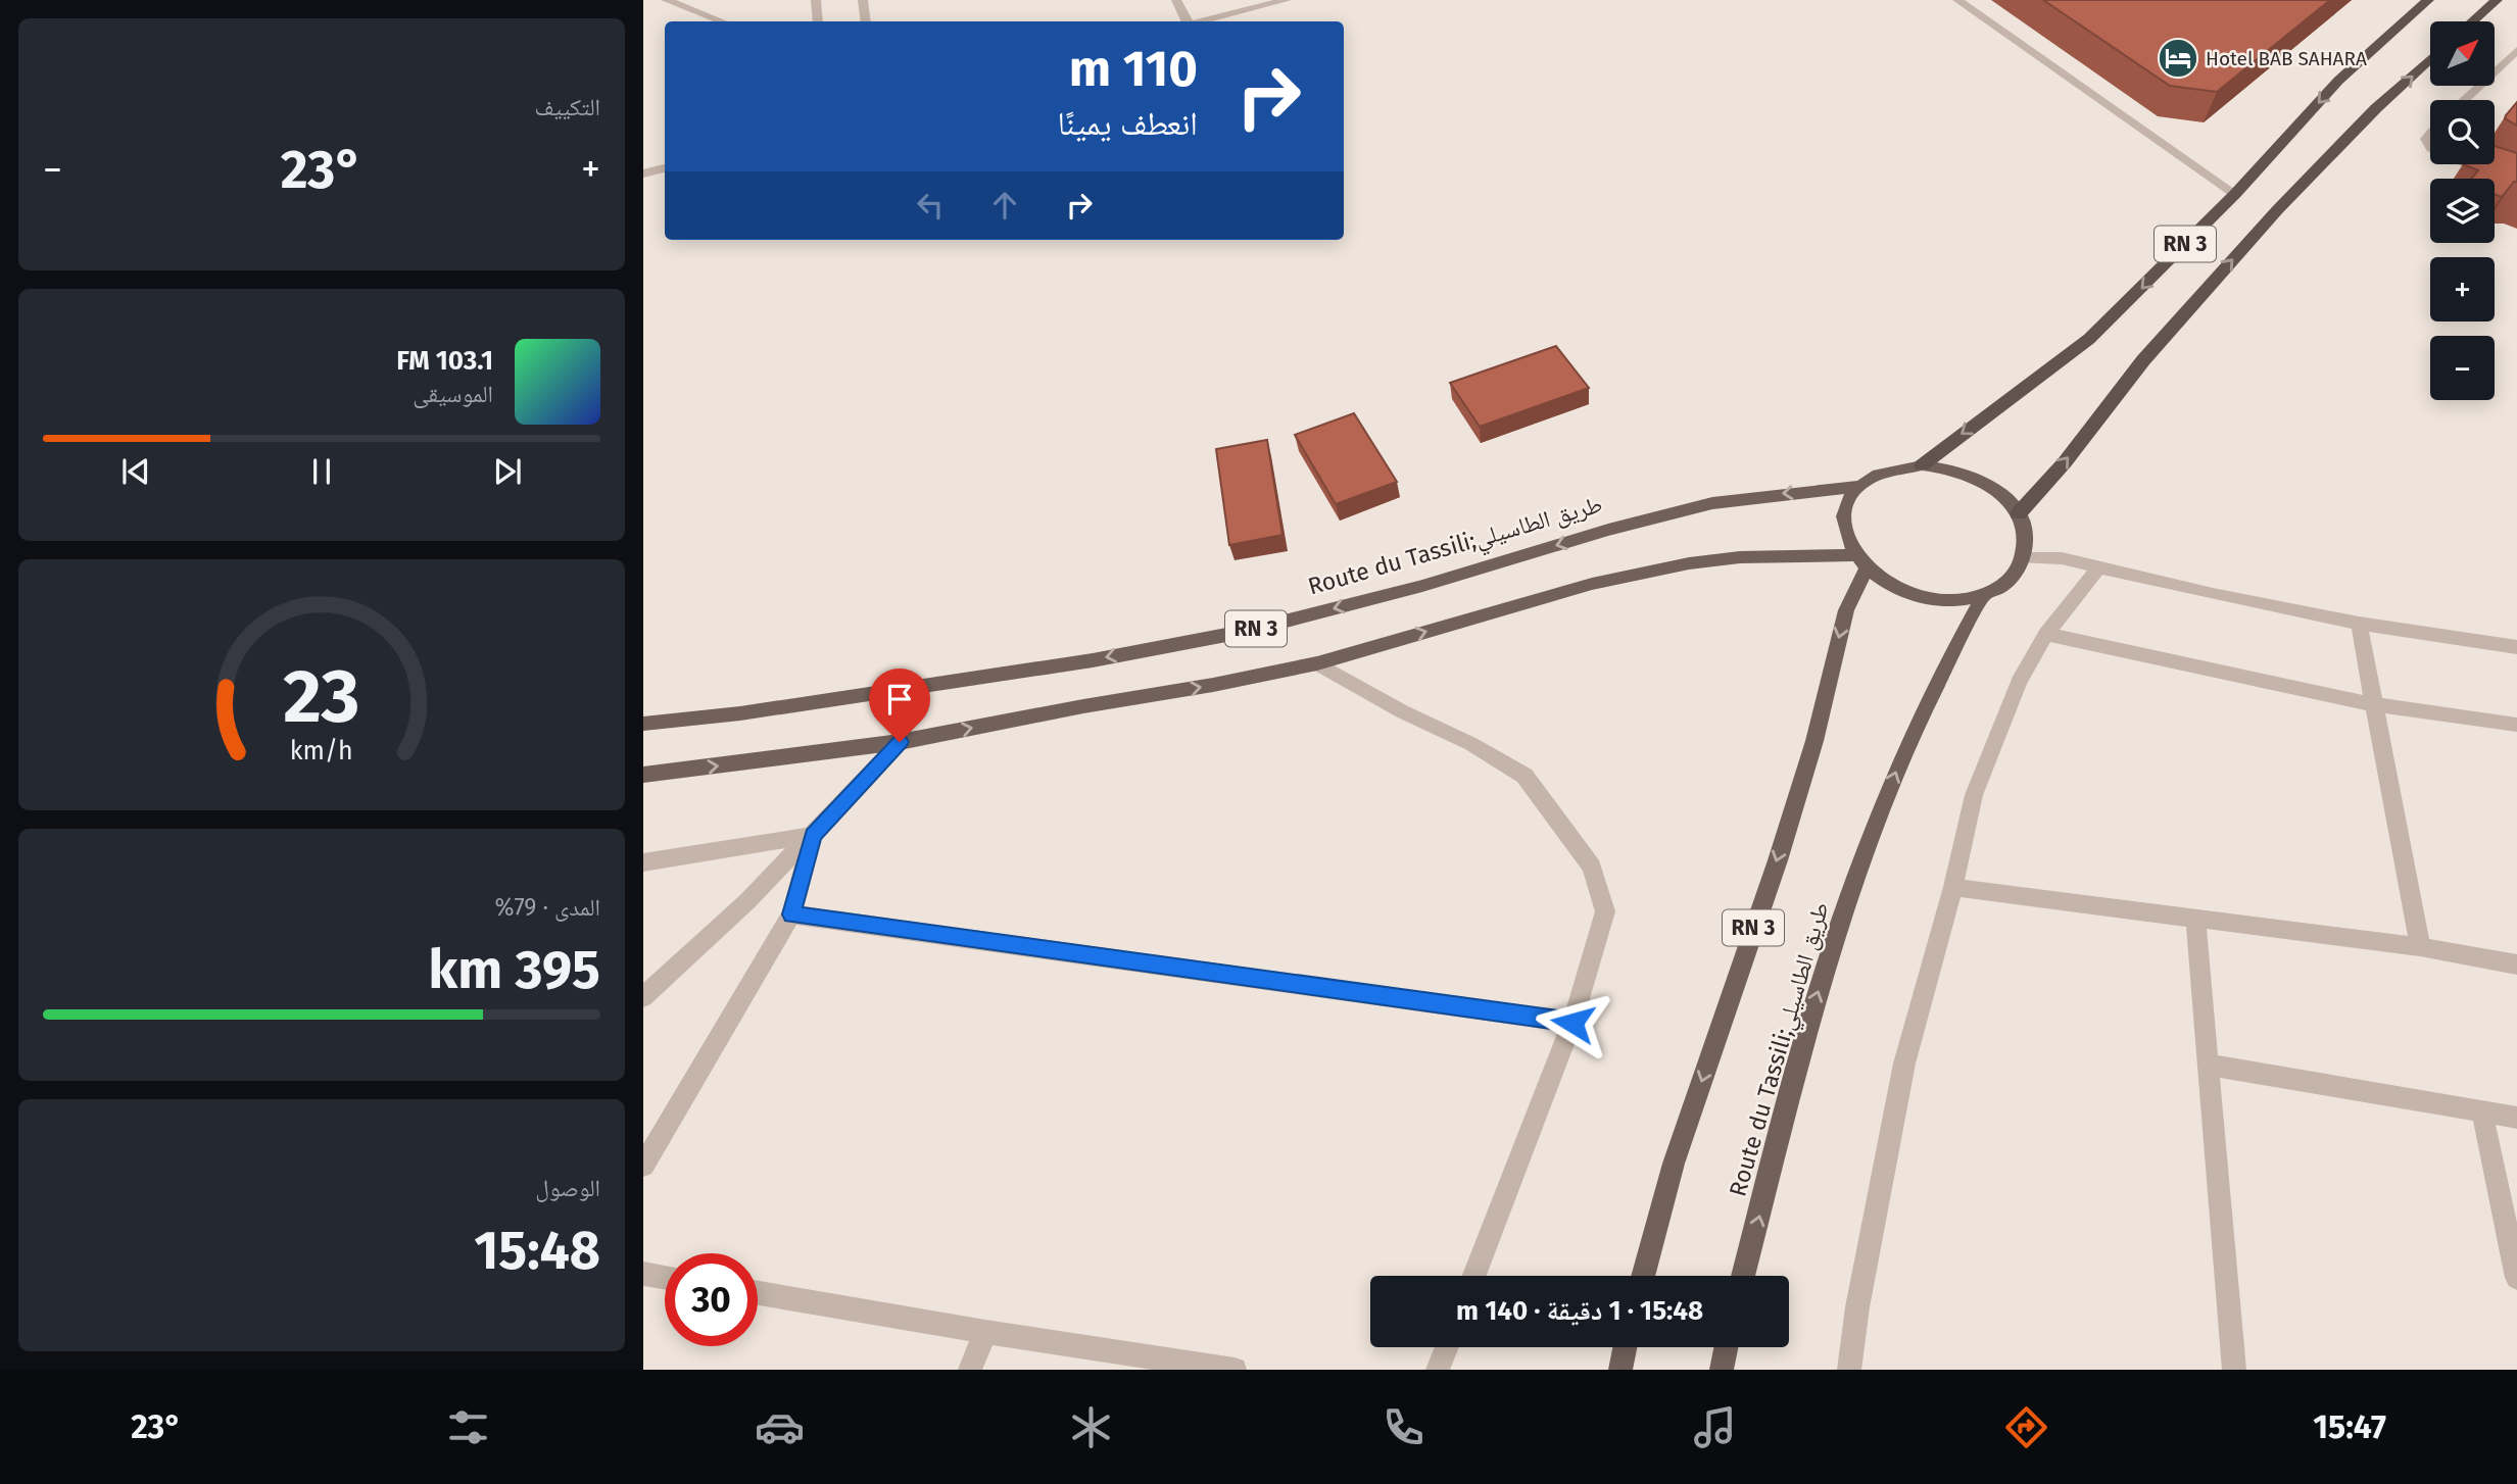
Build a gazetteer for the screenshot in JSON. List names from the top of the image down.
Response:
{
  "streets": {
    "highway": ["RN 3"],
    "main road": ["Route du Tassili;طريق الطاسيلي"]
  },
  "crossings": [
    ["RN 3", "Route du Tassili;طريق الطاسيلي"]
  ],
  "places": {
    "hotel": ["Hotel BAB SAHARA"]
  },
  "north": "top right",
  "page": {
    "tile": [
      "التكييف",
      ["المدى · 79%", "395 km"],
      ["الوصول", "15:48"]
    ],
    "map_buttons": ["+", "−"],
    "turn": ["110 m", "انعطف يمينًا"],
    "heat": ["−", "23°", "+"],
    "song": ["103.1 FM", "الموسيقى"],
    "limit": "30",
    "trip": "15:48 · 1 دقيقة · 140 m",
    "tabs": ["15:47", "23°"],
    "gauge": ["23", "km/h"]
  }
}
